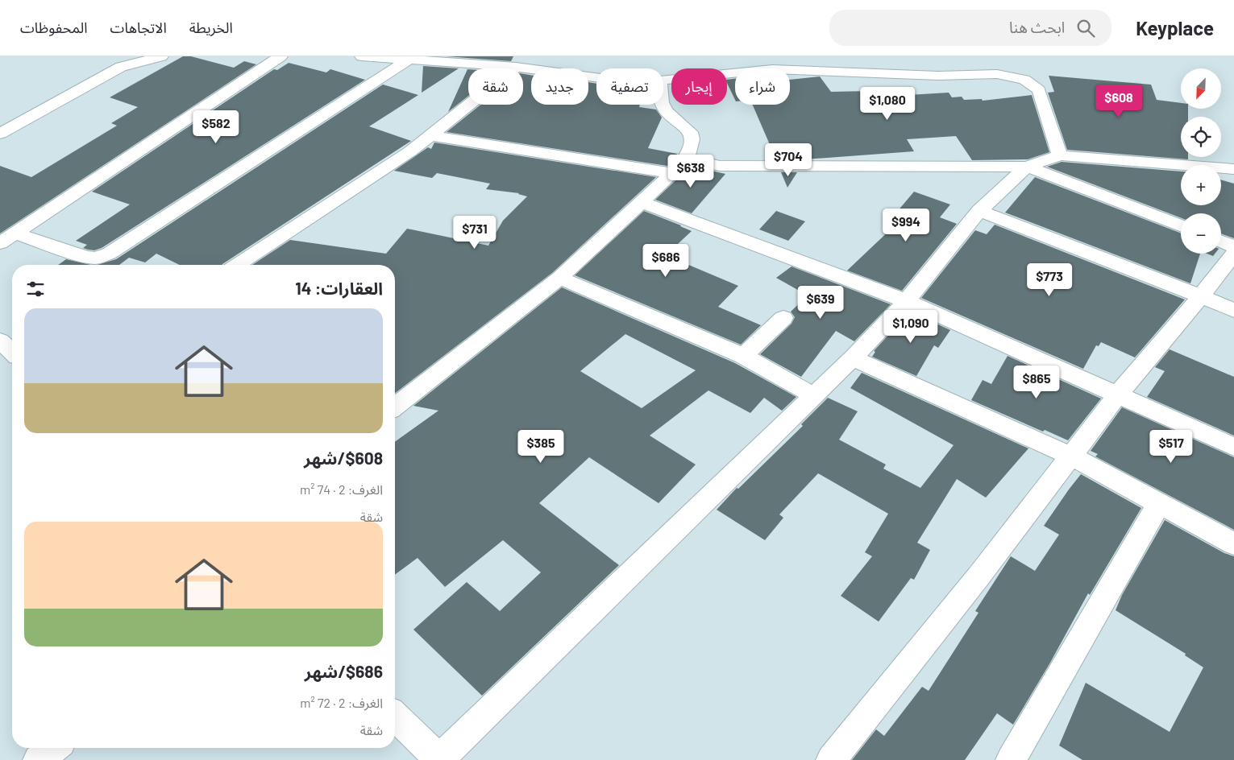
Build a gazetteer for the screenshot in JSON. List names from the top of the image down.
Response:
{
  "north": "bottom left",
  "page": {
    "header": "Keyplace",
    "search": "ابحث هنا",
    "nav": ["الخريطة", "الاتجاهات", "المحفوظات"],
    "map_buttons": ["+", "−"],
    "chip": [
      "شراء",
      "إيجار",
      "تصفية",
      "جديد",
      "شقة"
    ],
    "price": [
      "$608",
      "$1,080",
      "$582",
      "$704",
      "$638",
      "$994",
      "$731",
      "$686",
      "$773",
      "$639",
      "$1,090",
      "$865",
      "$385",
      "$517"
    ],
    "heading": "العقارات: 14",
    "list": [
      {
        "name": "$608/شهر",
        "note": "الغرف: 2 · 74 m² · شقة"
      },
      {
        "name": "$686/شهر",
        "note": "الغرف: 2 · 72 m² · شقة"
      }
    ]
  }
}
